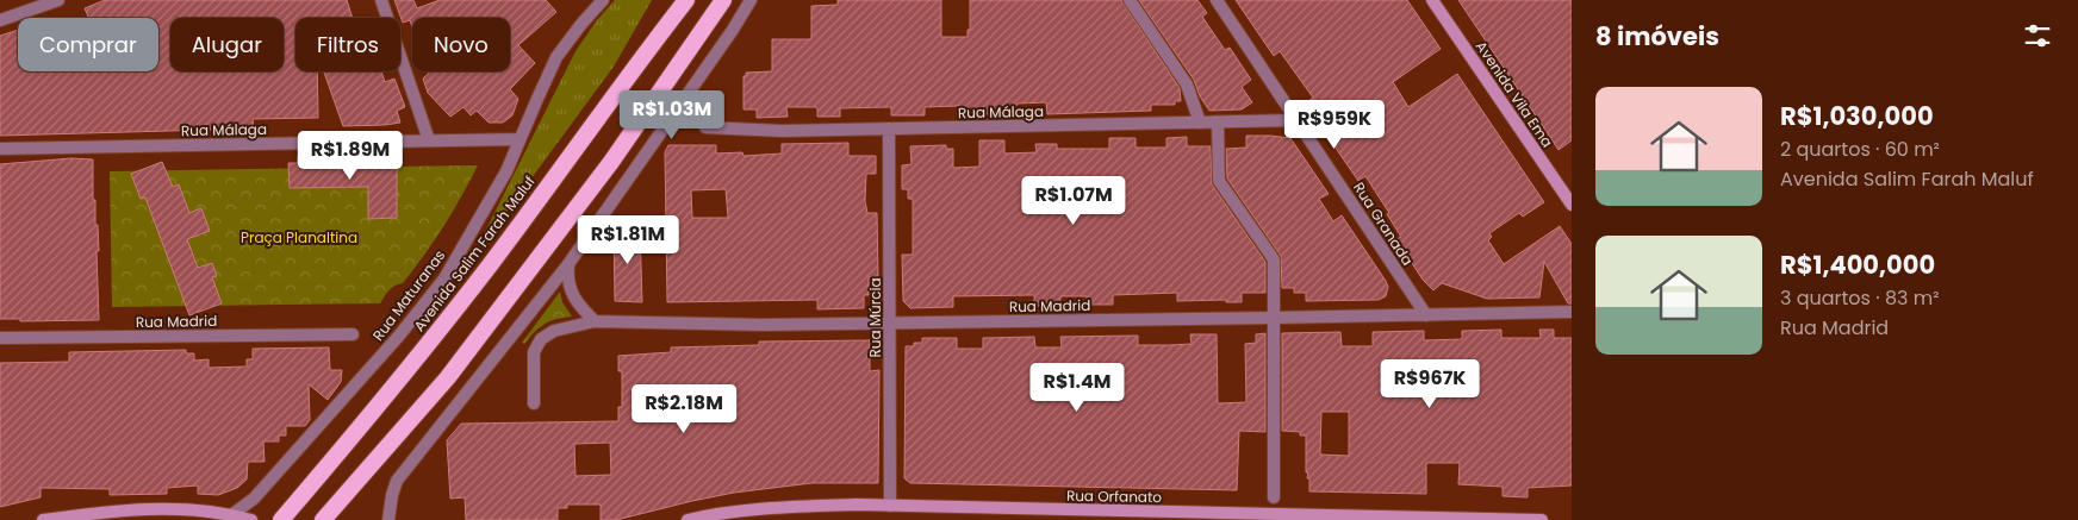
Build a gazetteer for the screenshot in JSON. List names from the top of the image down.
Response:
{
  "streets": {
    "highway": ["Avenida Salim Farah Maluf"],
    "main road": ["Avenida Vila Ema", "Rua Orfanato"],
    "street": [
      "Rua Málaga",
      "Rua Granada",
      "Rua Maturanas",
      "Rua Madrid",
      "Rua Múrcia"
    ]
  },
  "crossings": [
    ["Rua Málaga", "Rua Granada"],
    ["Rua Málaga", "Rua Maturanas"],
    ["Rua Málaga", "Rua Múrcia"],
    ["Rua Granada", "Rua Madrid"],
    ["Rua Madrid", "Rua Múrcia"],
    ["Rua Múrcia", "Rua Orfanato"]
  ],
  "parks": ["Praça Planaltina"],
  "page": {
    "heading": "8 imóveis",
    "chip": [
      "Comprar",
      "Alugar",
      "Filtros",
      "Novo"
    ],
    "list": [
      {
        "name": "R$1,030,000",
        "note": "2 quartos · 60 m² · Avenida Salim Farah Maluf"
      },
      {
        "name": "R$1,400,000",
        "note": "3 quartos · 83 m² · Rua Madrid"
      }
    ],
    "price": [
      "R$1.03M",
      "R$959K",
      "R$1.89M",
      "R$1.07M",
      "R$1.81M",
      "R$967K",
      "R$1.4M",
      "R$2.18M"
    ]
  }
}
